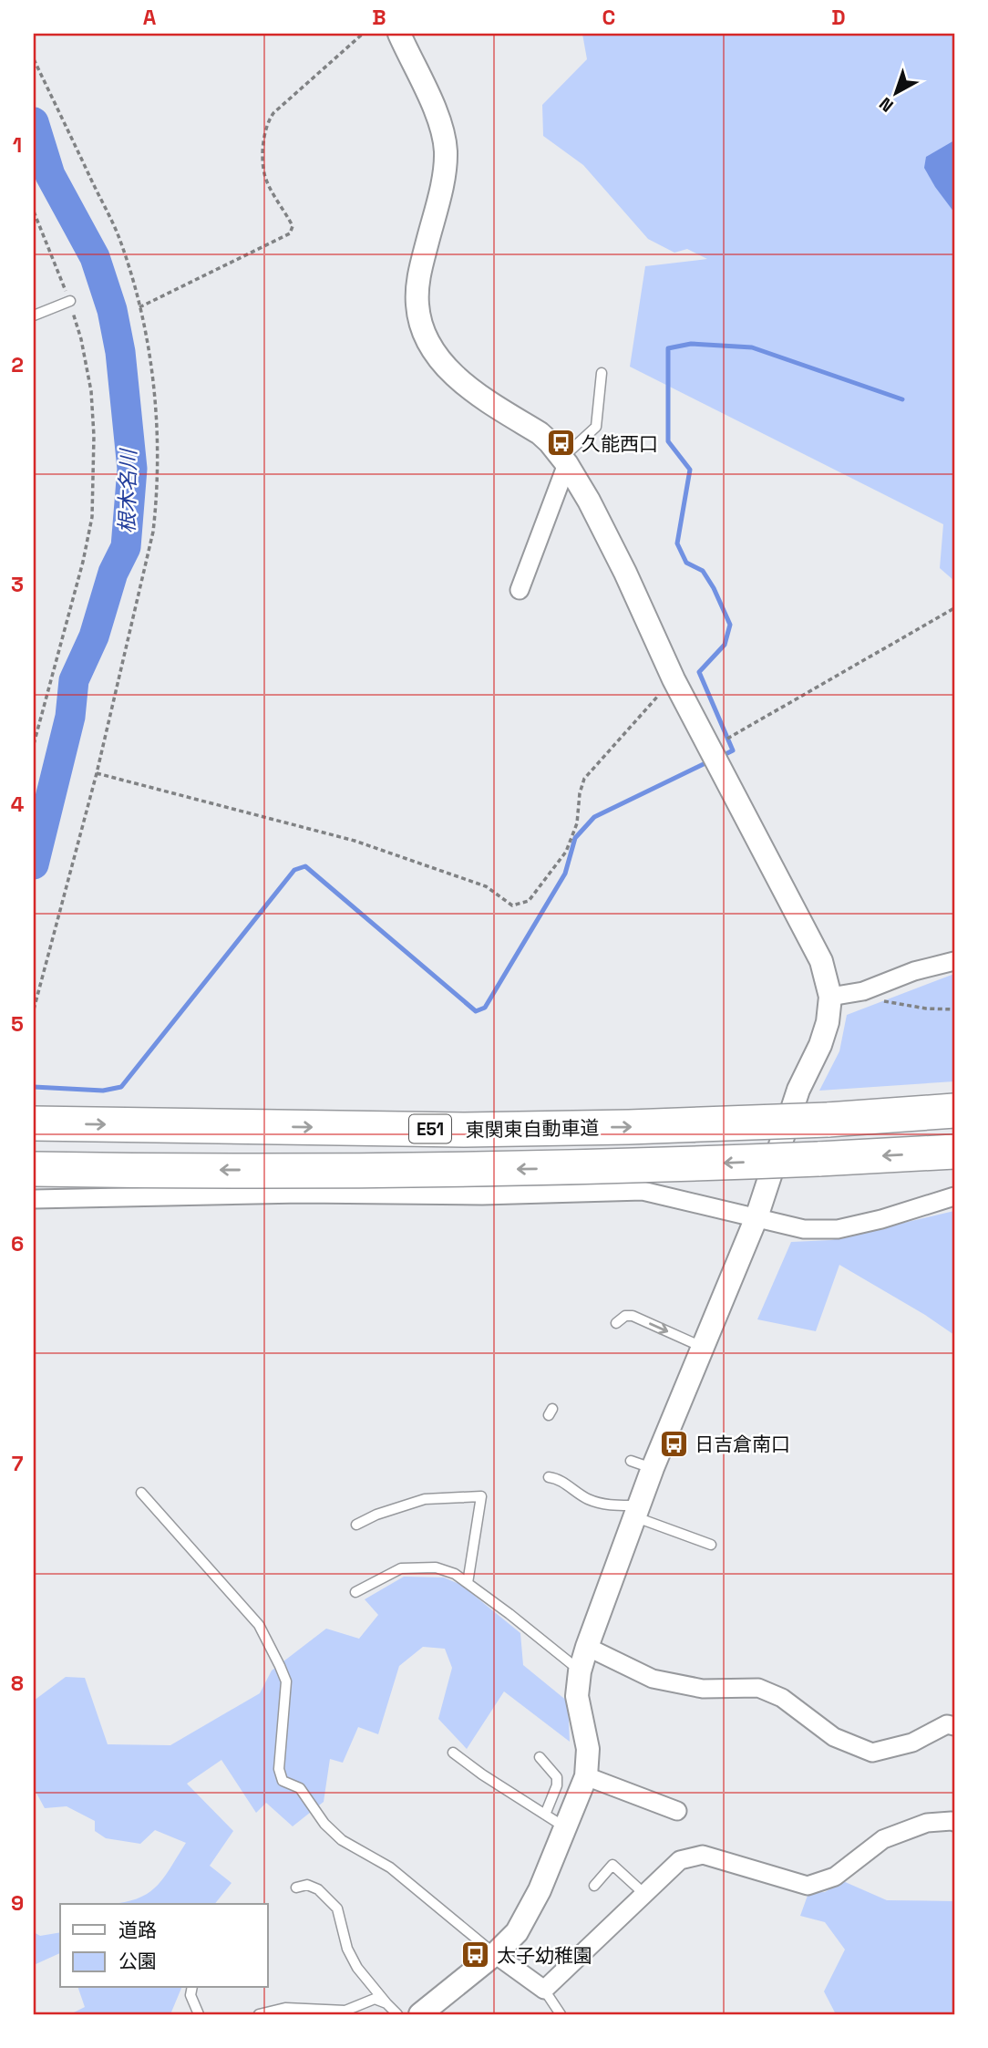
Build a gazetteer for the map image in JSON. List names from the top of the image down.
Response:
{
  "streets": {
    "highway": ["E51", "東関東自動車道"]
  },
  "water": ["根木名川"],
  "places": {
    "bus stop": ["久能西口", "日吉倉南口", "太子幼稚園"]
  },
  "legend": ["道路", "公園"],
  "north": "bottom left",
  "grid": {
    "columns": [
      "A",
      "B",
      "C",
      "D"
    ],
    "rows": [
      "1",
      "2",
      "3",
      "4",
      "5",
      "6",
      "7",
      "8",
      "9"
    ]
  }
}
